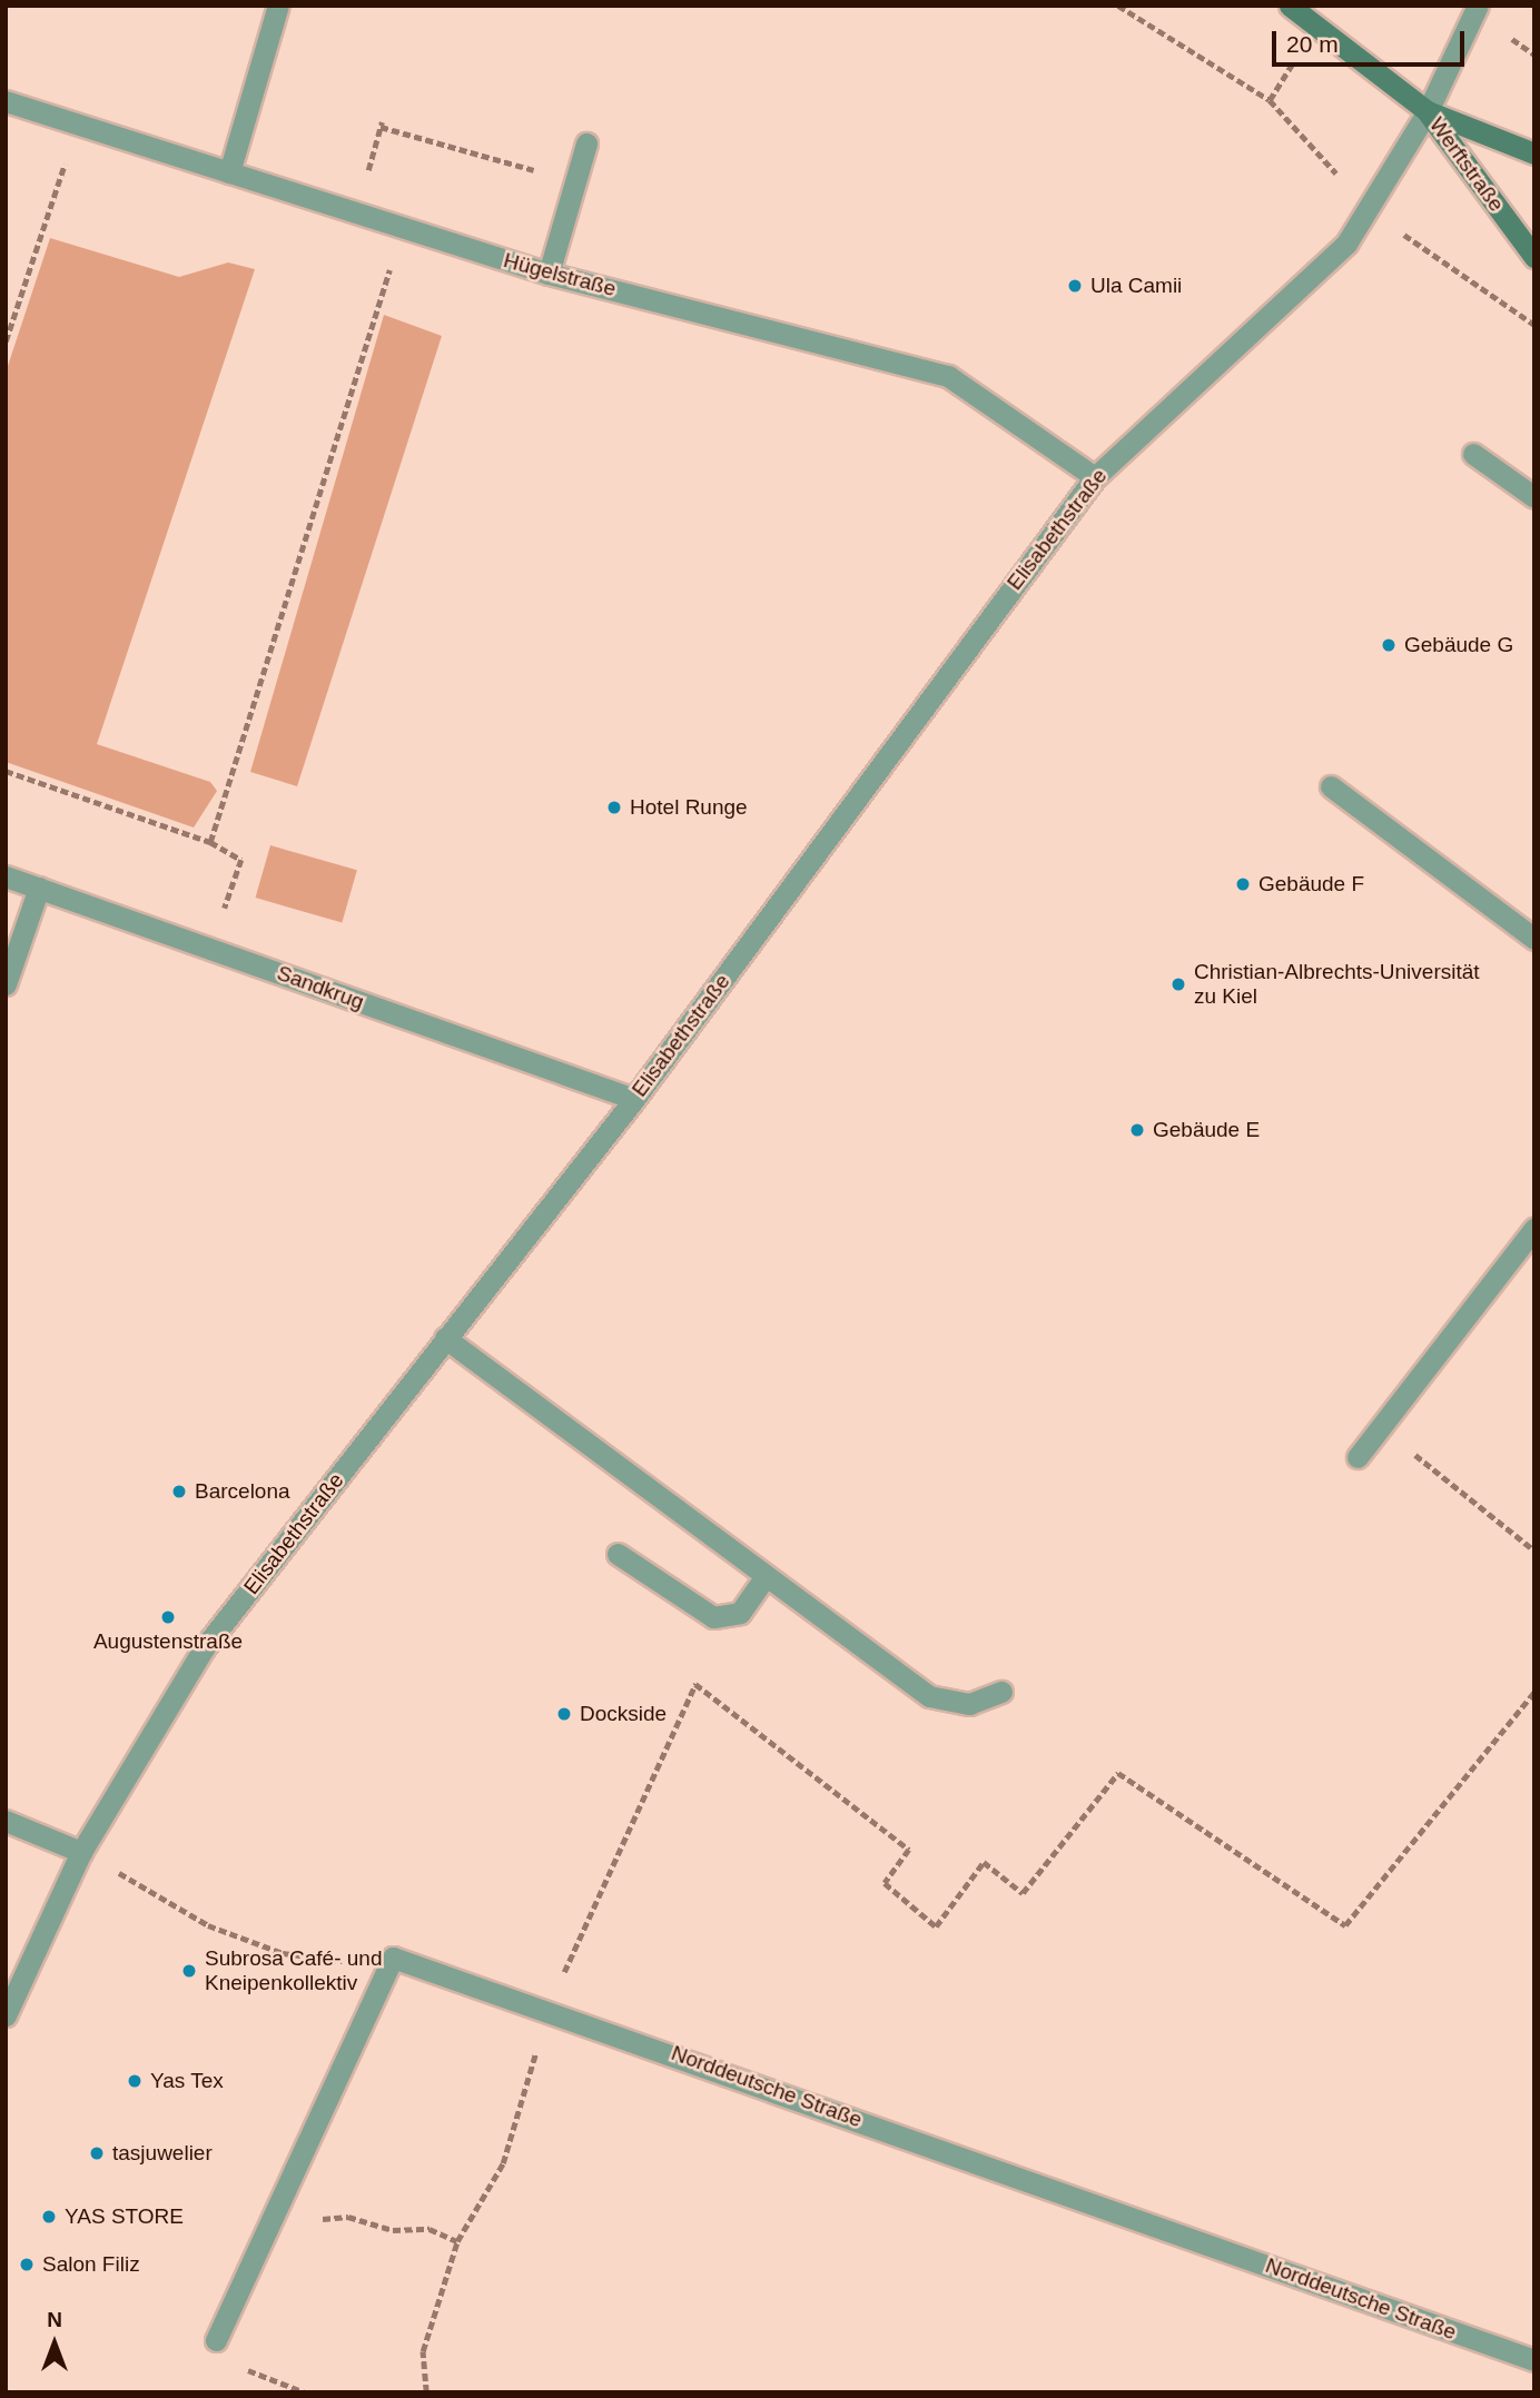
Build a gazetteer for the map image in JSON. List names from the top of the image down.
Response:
{
  "streets": {
    "main road": ["Werftstraße"],
    "street": [
      "Hügelstraße",
      "Elisabethstraße",
      "Sandkrug",
      "Norddeutsche Straße"
    ]
  },
  "crossings": [
    ["Werftstraße", "Elisabethstraße"],
    ["Hügelstraße", "Elisabethstraße"],
    ["Elisabethstraße", "Sandkrug"]
  ],
  "places": [
    "Ula Camii",
    "Gebäude G",
    "Hotel Runge",
    "Gebäude F",
    "Christian-Albrechts-Universität zu Kiel",
    "Gebäude E",
    "Barcelona",
    "Augustenstraße",
    "Dockside",
    "Subrosa Café- und Kneipenkollektiv",
    "Yas Tex",
    "tasjuwelier",
    "YAS STORE",
    "Salon Filiz"
  ],
  "scale_bar": "20 m",
  "north": "top"
}
